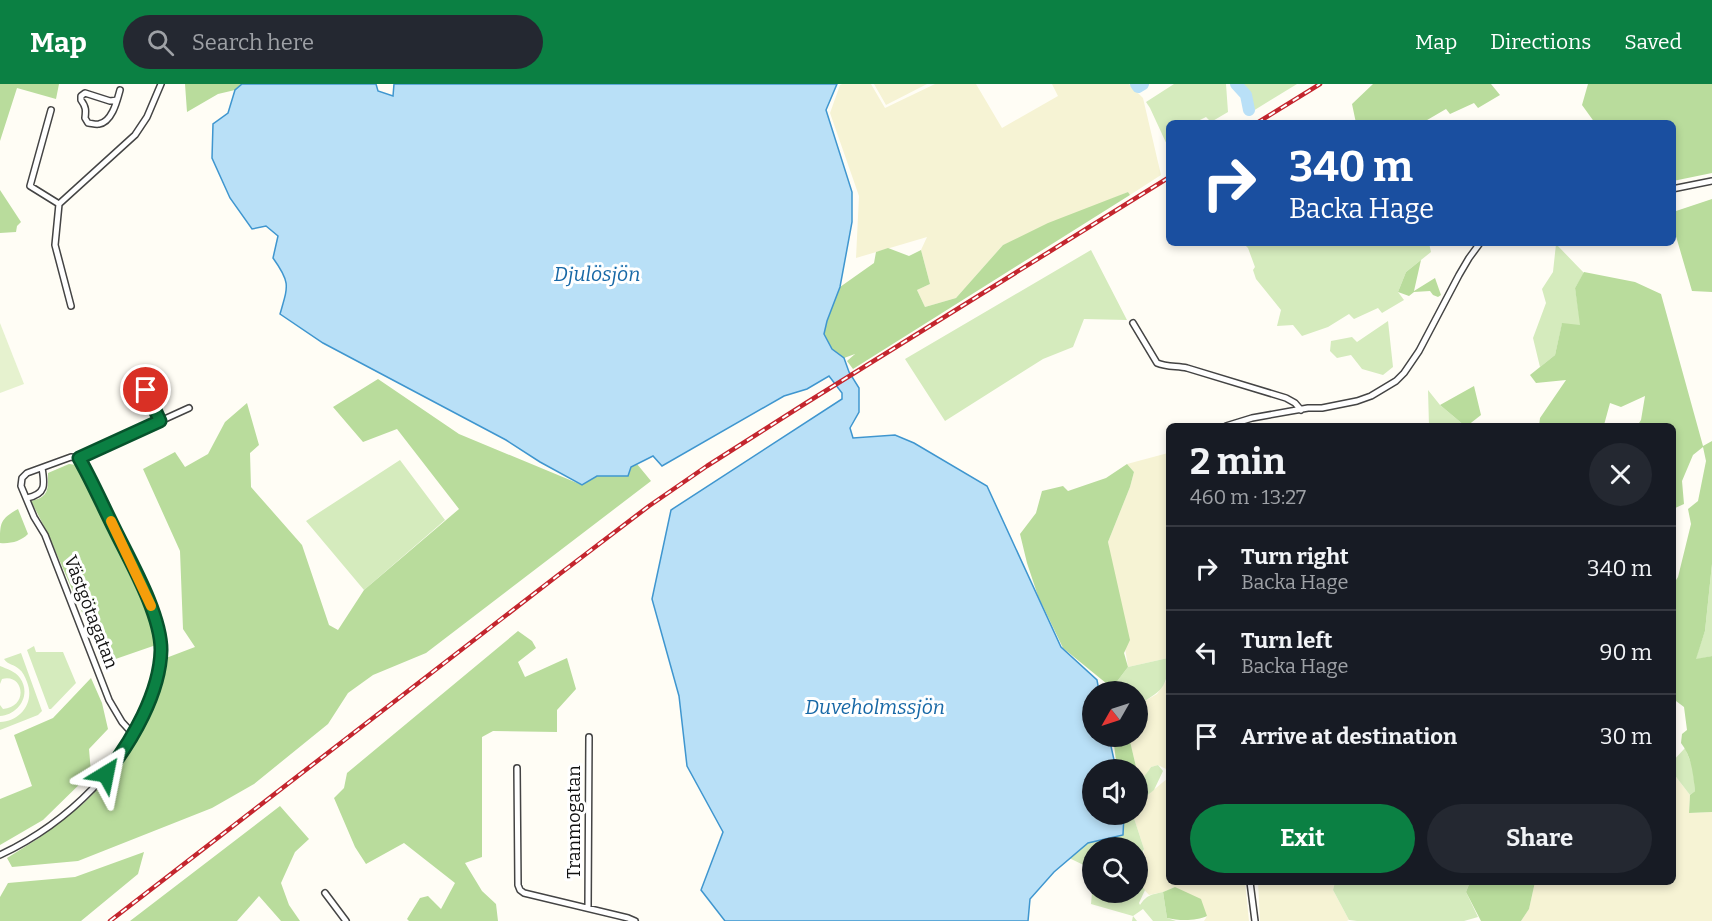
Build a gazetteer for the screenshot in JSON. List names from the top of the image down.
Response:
{
  "streets": {
    "street": ["Västgötagatan", "Tranmogatan"]
  },
  "water": ["Djulösjön", "Duveholmssjön"],
  "north": "bottom left",
  "page": {
    "header": "Map",
    "search": "Search here",
    "nav": ["Map", "Directions", "Saved"],
    "turn": ["340 m", "Backa Hage"],
    "heading": ["2 min", "460 m · 13:27"],
    "list": [
      {
        "name": "Turn right",
        "note": "Backa Hage",
        "value": "340 m"
      },
      {
        "name": "Turn left",
        "note": "Backa Hage",
        "value": "90 m"
      },
      {
        "name": "Arrive at destination",
        "value": "30 m"
      }
    ],
    "buttons": ["Exit", "Share"]
  }
}
